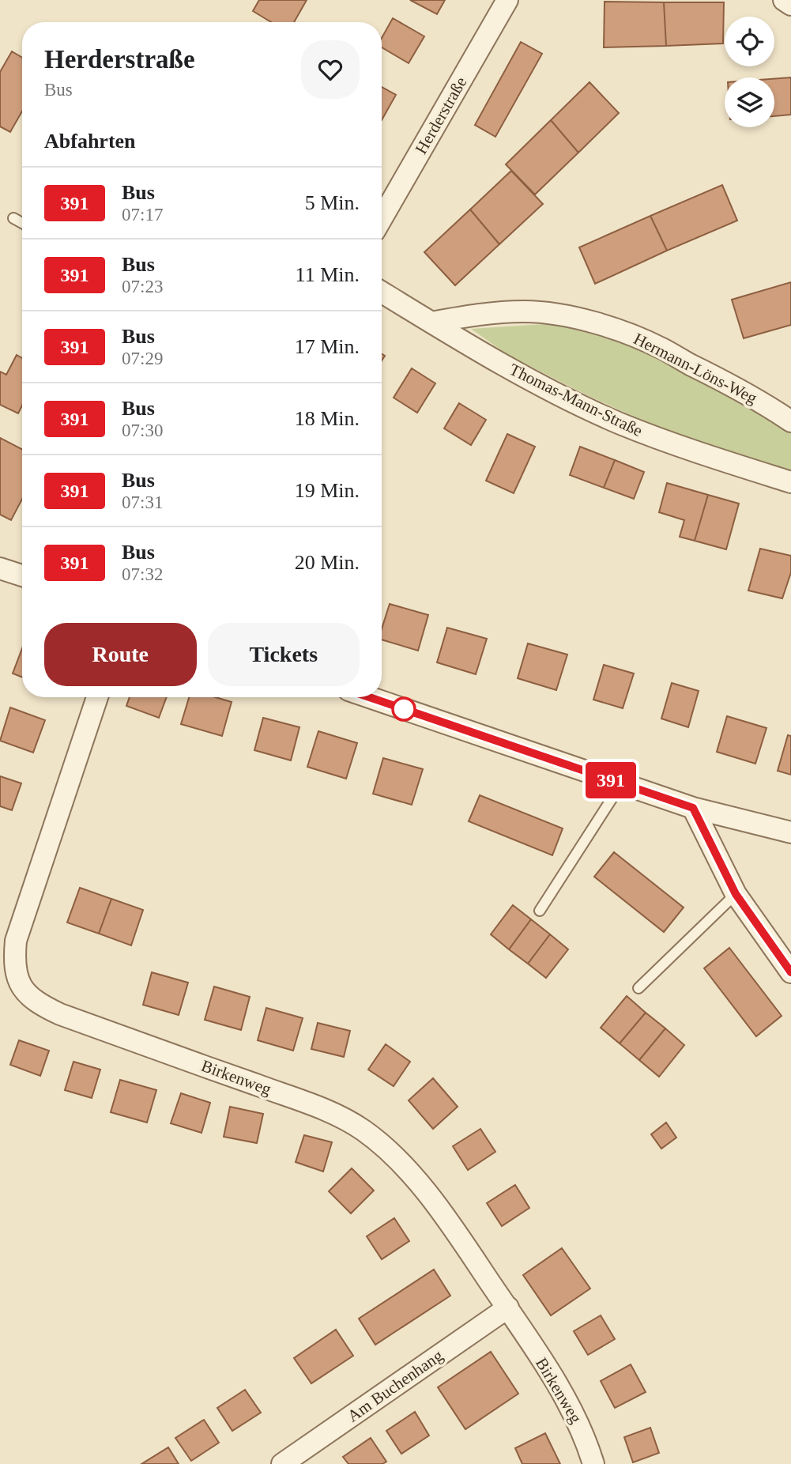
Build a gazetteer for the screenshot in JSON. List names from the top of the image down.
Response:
{
  "streets": {
    "street": [
      "Herderstraße",
      "Hermann-Löns-Weg",
      "Thomas-Mann-Straße",
      "Birkenweg",
      "Am Buchenhang"
    ]
  },
  "crossings": [
    ["Hermann-Löns-Weg", "Thomas-Mann-Straße"],
    ["Birkenweg", "Am Buchenhang"]
  ],
  "lines": ["bus line 391"],
  "page": {
    "on_map": "391",
    "heading": [
      ["Herderstraße", "Bus"],
      "Abfahrten"
    ],
    "list": [
      {
        "mark": "391",
        "name": "Bus",
        "note": "07:17",
        "value": "5 Min."
      },
      {
        "mark": "391",
        "name": "Bus",
        "note": "07:23",
        "value": "11 Min."
      },
      {
        "mark": "391",
        "name": "Bus",
        "note": "07:29",
        "value": "17 Min."
      },
      {
        "mark": "391",
        "name": "Bus",
        "note": "07:30",
        "value": "18 Min."
      },
      {
        "mark": "391",
        "name": "Bus",
        "note": "07:31",
        "value": "19 Min."
      },
      {
        "mark": "391",
        "name": "Bus",
        "note": "07:32",
        "value": "20 Min."
      }
    ],
    "buttons": ["Route", "Tickets"]
  }
}
